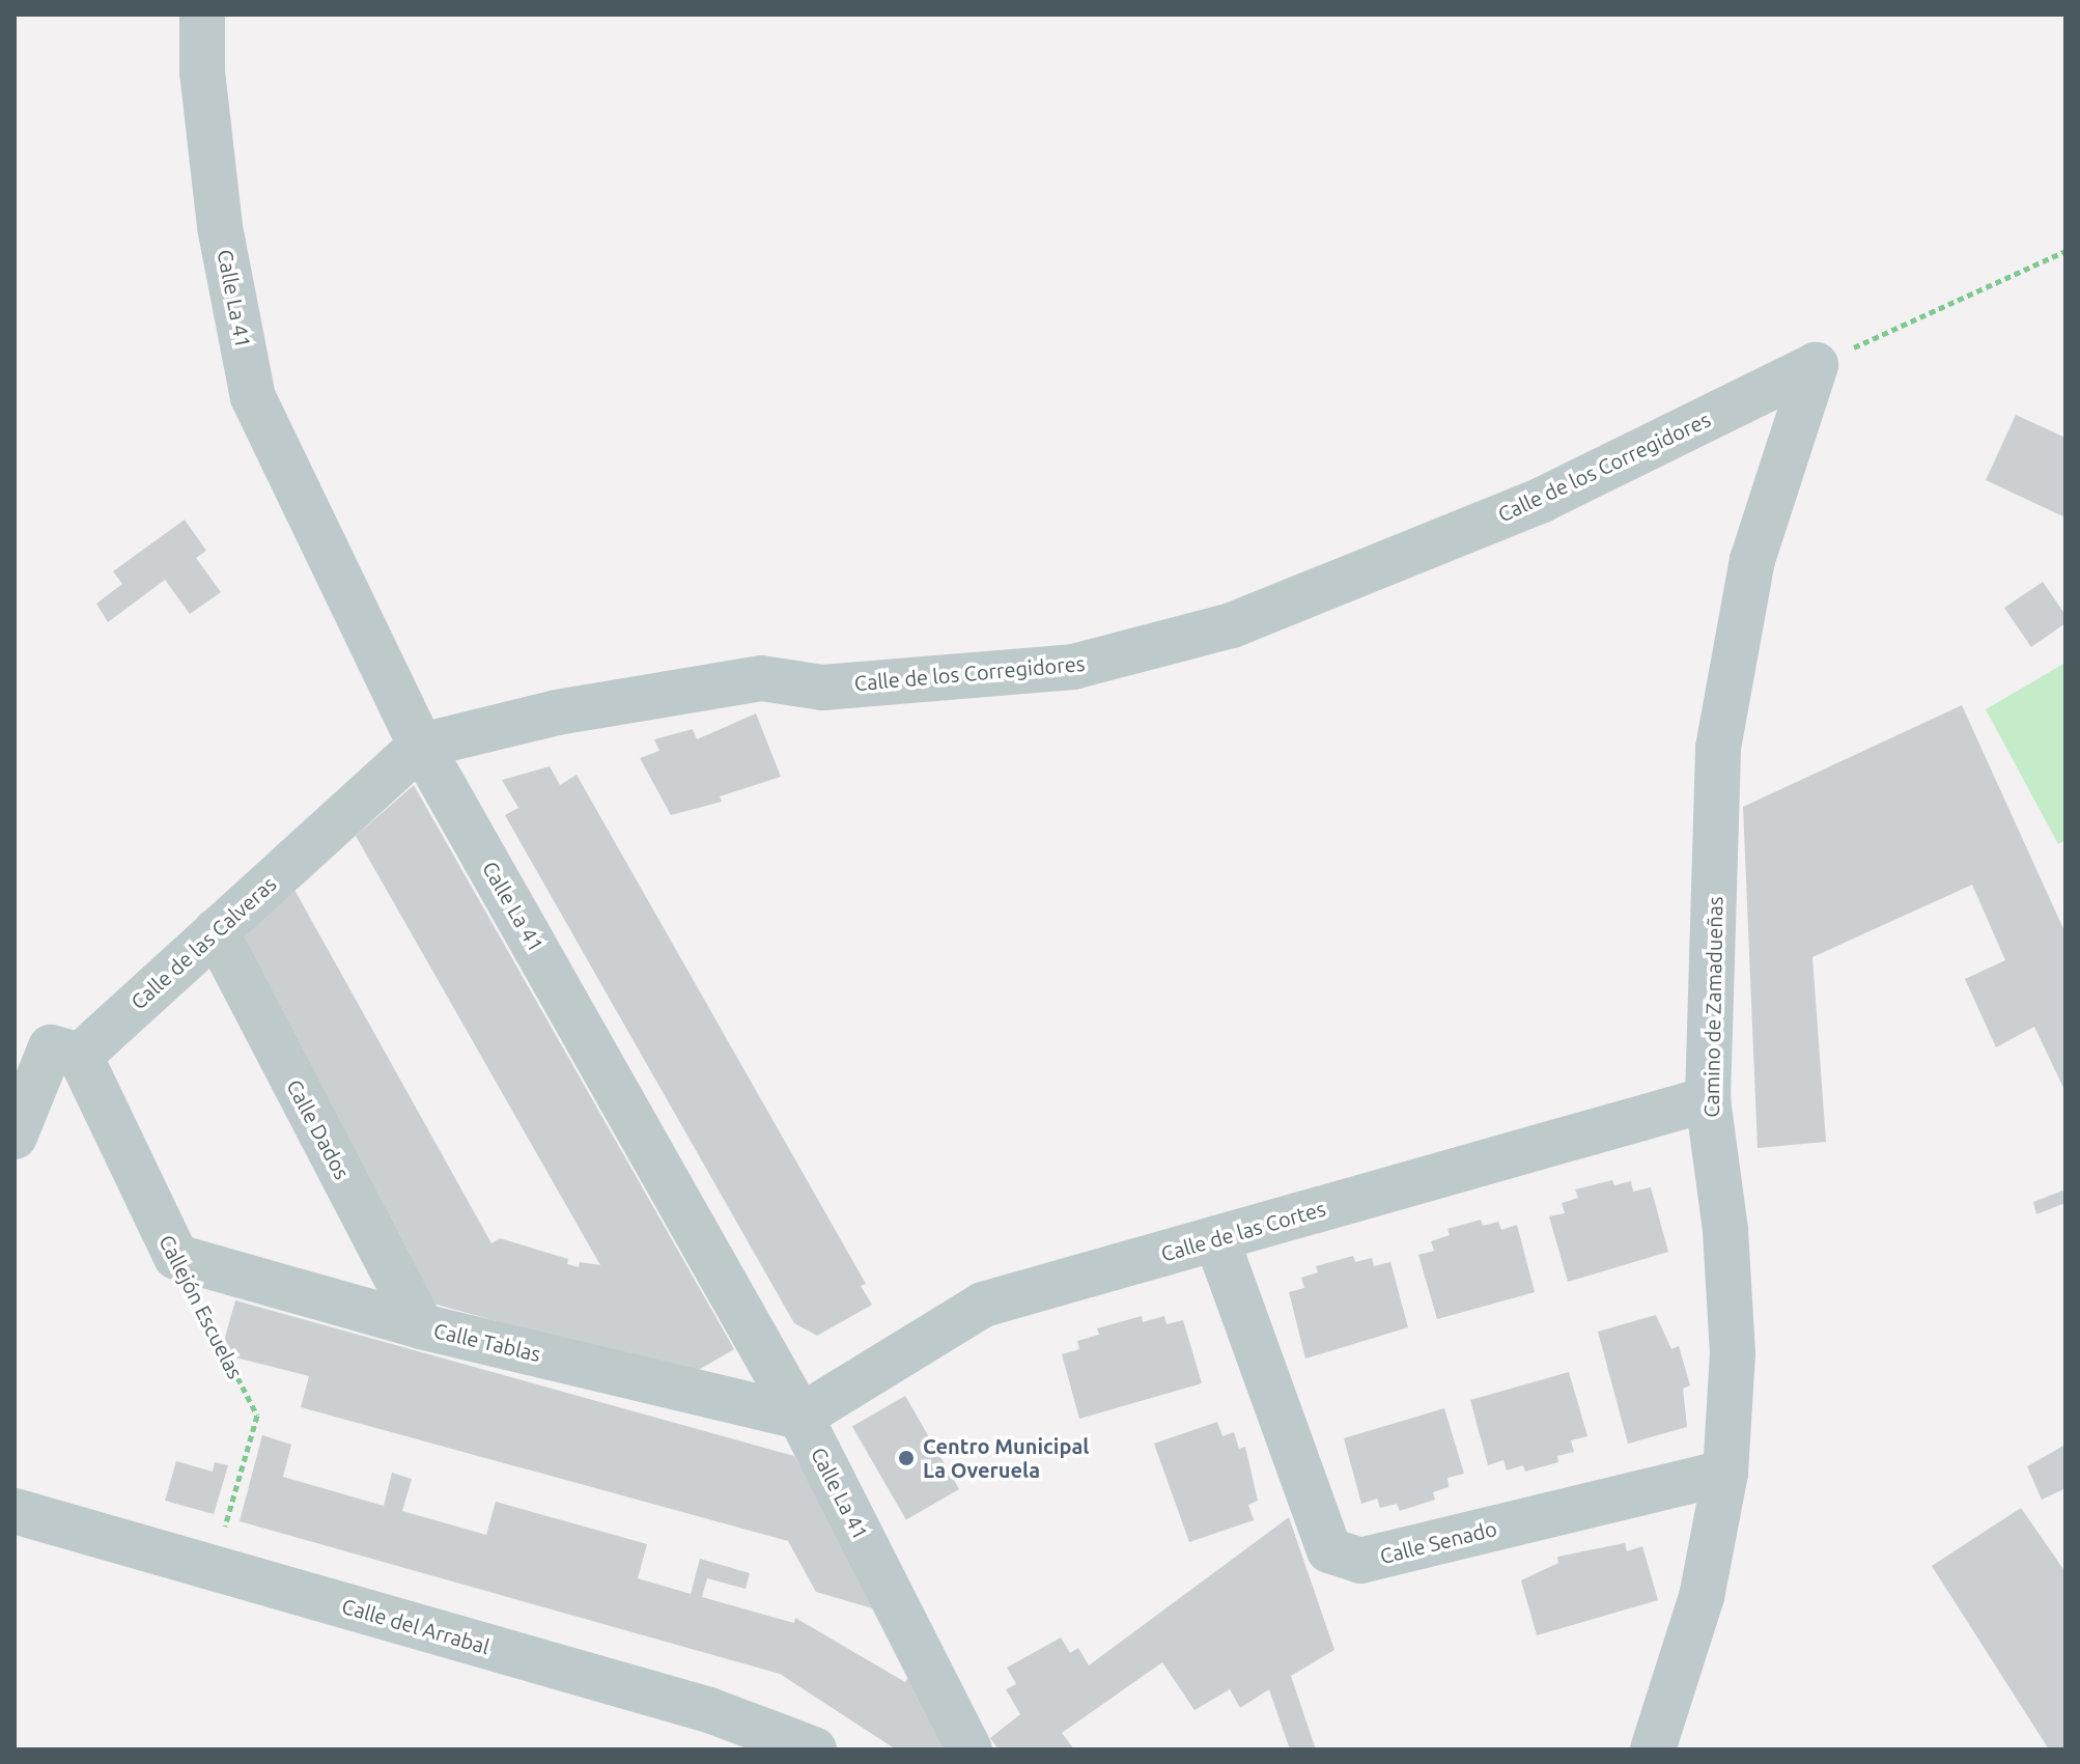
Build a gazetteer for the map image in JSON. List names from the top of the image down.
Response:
{
  "streets": {
    "street": [
      "Calle La 41",
      "Calle de los Corregidores",
      "Calle de las Calveras",
      "Camino de Zamadueñas",
      "Calle Dados",
      "Calle de las Cortes",
      "Callejón Escuelas",
      "Calle Tablas",
      "Calle Senado",
      "Calle del Arrabal"
    ]
  },
  "crossings": [
    ["Calle La 41", "Calle de los Corregidores"],
    ["Calle La 41", "Calle de las Calveras"],
    ["Calle La 41", "Calle de las Cortes"],
    ["Calle La 41", "Calle Tablas"],
    ["Calle de los Corregidores", "Calle de las Calveras"],
    ["Calle de los Corregidores", "Camino de Zamadueñas"],
    ["Calle de las Calveras", "Calle Dados"],
    ["Calle de las Calveras", "Callejón Escuelas"],
    ["Camino de Zamadueñas", "Calle de las Cortes"],
    ["Camino de Zamadueñas", "Calle Senado"],
    ["Calle Dados", "Calle Tablas"],
    ["Calle de las Cortes", "Calle Tablas"],
    ["Calle de las Cortes", "Calle Senado"],
    ["Callejón Escuelas", "Calle Tablas"],
    ["Callejón Escuelas", "Calle del Arrabal"]
  ],
  "places": ["Centro Municipal La Overuela"]
}
